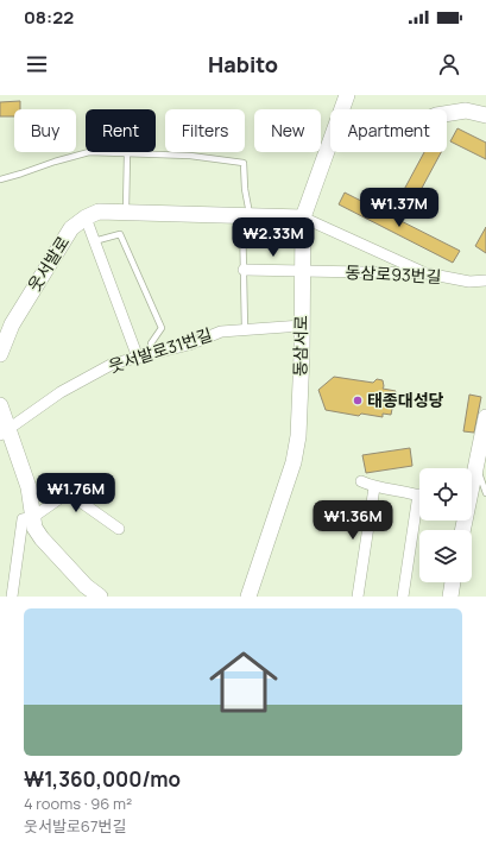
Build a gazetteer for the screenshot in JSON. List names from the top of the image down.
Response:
{
  "streets": {
    "street": [
      "웃서발로",
      "동삼로93번길",
      "동삼서로",
      "웃서발로31번길"
    ]
  },
  "crossings": [
    ["웃서발로", "동삼서로"],
    ["동삼로93번길", "동삼서로"],
    ["동삼서로", "웃서발로31번길"]
  ],
  "places": ["태종대성당"],
  "page": {
    "status": "08:22",
    "header": "Habito",
    "chip": [
      "Buy",
      "Rent",
      "Filters",
      "New",
      "Apartment"
    ],
    "price": [
      "₩1.37M",
      "₩2.33M",
      "₩1.76M",
      "₩1.36M"
    ],
    "list": [
      {
        "name": "₩1,360,000/mo",
        "note": "4 rooms · 96 m² · 웃서발로67번길"
      }
    ]
  }
}
